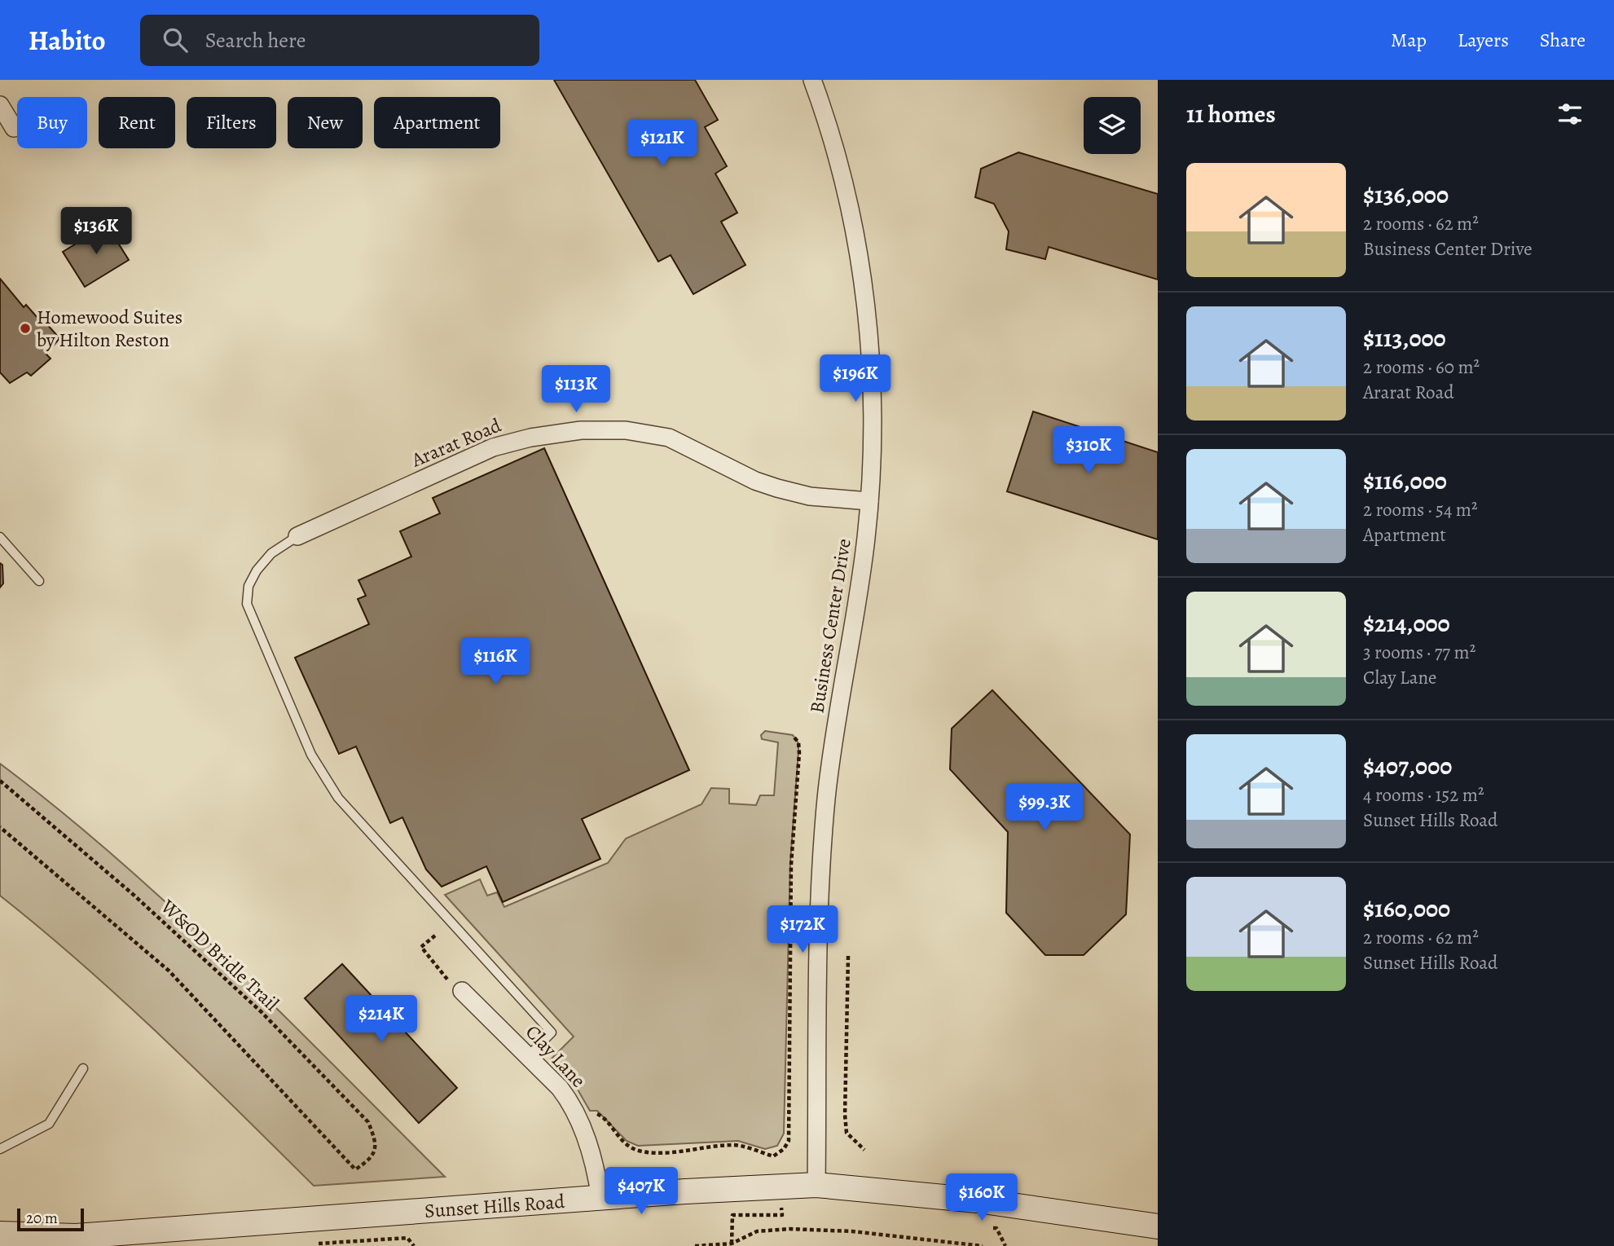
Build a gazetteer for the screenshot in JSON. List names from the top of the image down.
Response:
{
  "streets": {
    "main road": ["Sunset Hills Road"],
    "street": ["Ararat Road", "Business Center Drive", "Clay Lane"],
    "path": ["W&OD Bridle Trail"]
  },
  "crossings": [
    ["Ararat Road", "Business Center Drive"],
    ["Business Center Drive", "Sunset Hills Road"],
    ["Clay Lane", "Sunset Hills Road"]
  ],
  "places": ["Homewood Suites by Hilton Reston"],
  "scale_bar": "20 m",
  "page": {
    "header": "Habito",
    "search": "Search here",
    "nav": ["Map", "Layers", "Share"],
    "heading": "11 homes",
    "chip": [
      "Buy",
      "Rent",
      "Filters",
      "New",
      "Apartment"
    ],
    "price": [
      "$121K",
      "$136K",
      "$196K",
      "$113K",
      "$310K",
      "$116K",
      "$99.3K",
      "$172K",
      "$214K",
      "$407K",
      "$160K"
    ],
    "list": [
      {
        "name": "$136,000",
        "note": "2 rooms · 62 m² · Business Center Drive"
      },
      {
        "name": "$113,000",
        "note": "2 rooms · 60 m² · Ararat Road"
      },
      {
        "name": "$116,000",
        "note": "2 rooms · 54 m² · Apartment"
      },
      {
        "name": "$214,000",
        "note": "3 rooms · 77 m² · Clay Lane"
      },
      {
        "name": "$407,000",
        "note": "4 rooms · 152 m² · Sunset Hills Road"
      },
      {
        "name": "$160,000",
        "note": "2 rooms · 62 m² · Sunset Hills Road"
      }
    ],
    "scale": "20 m"
  }
}
